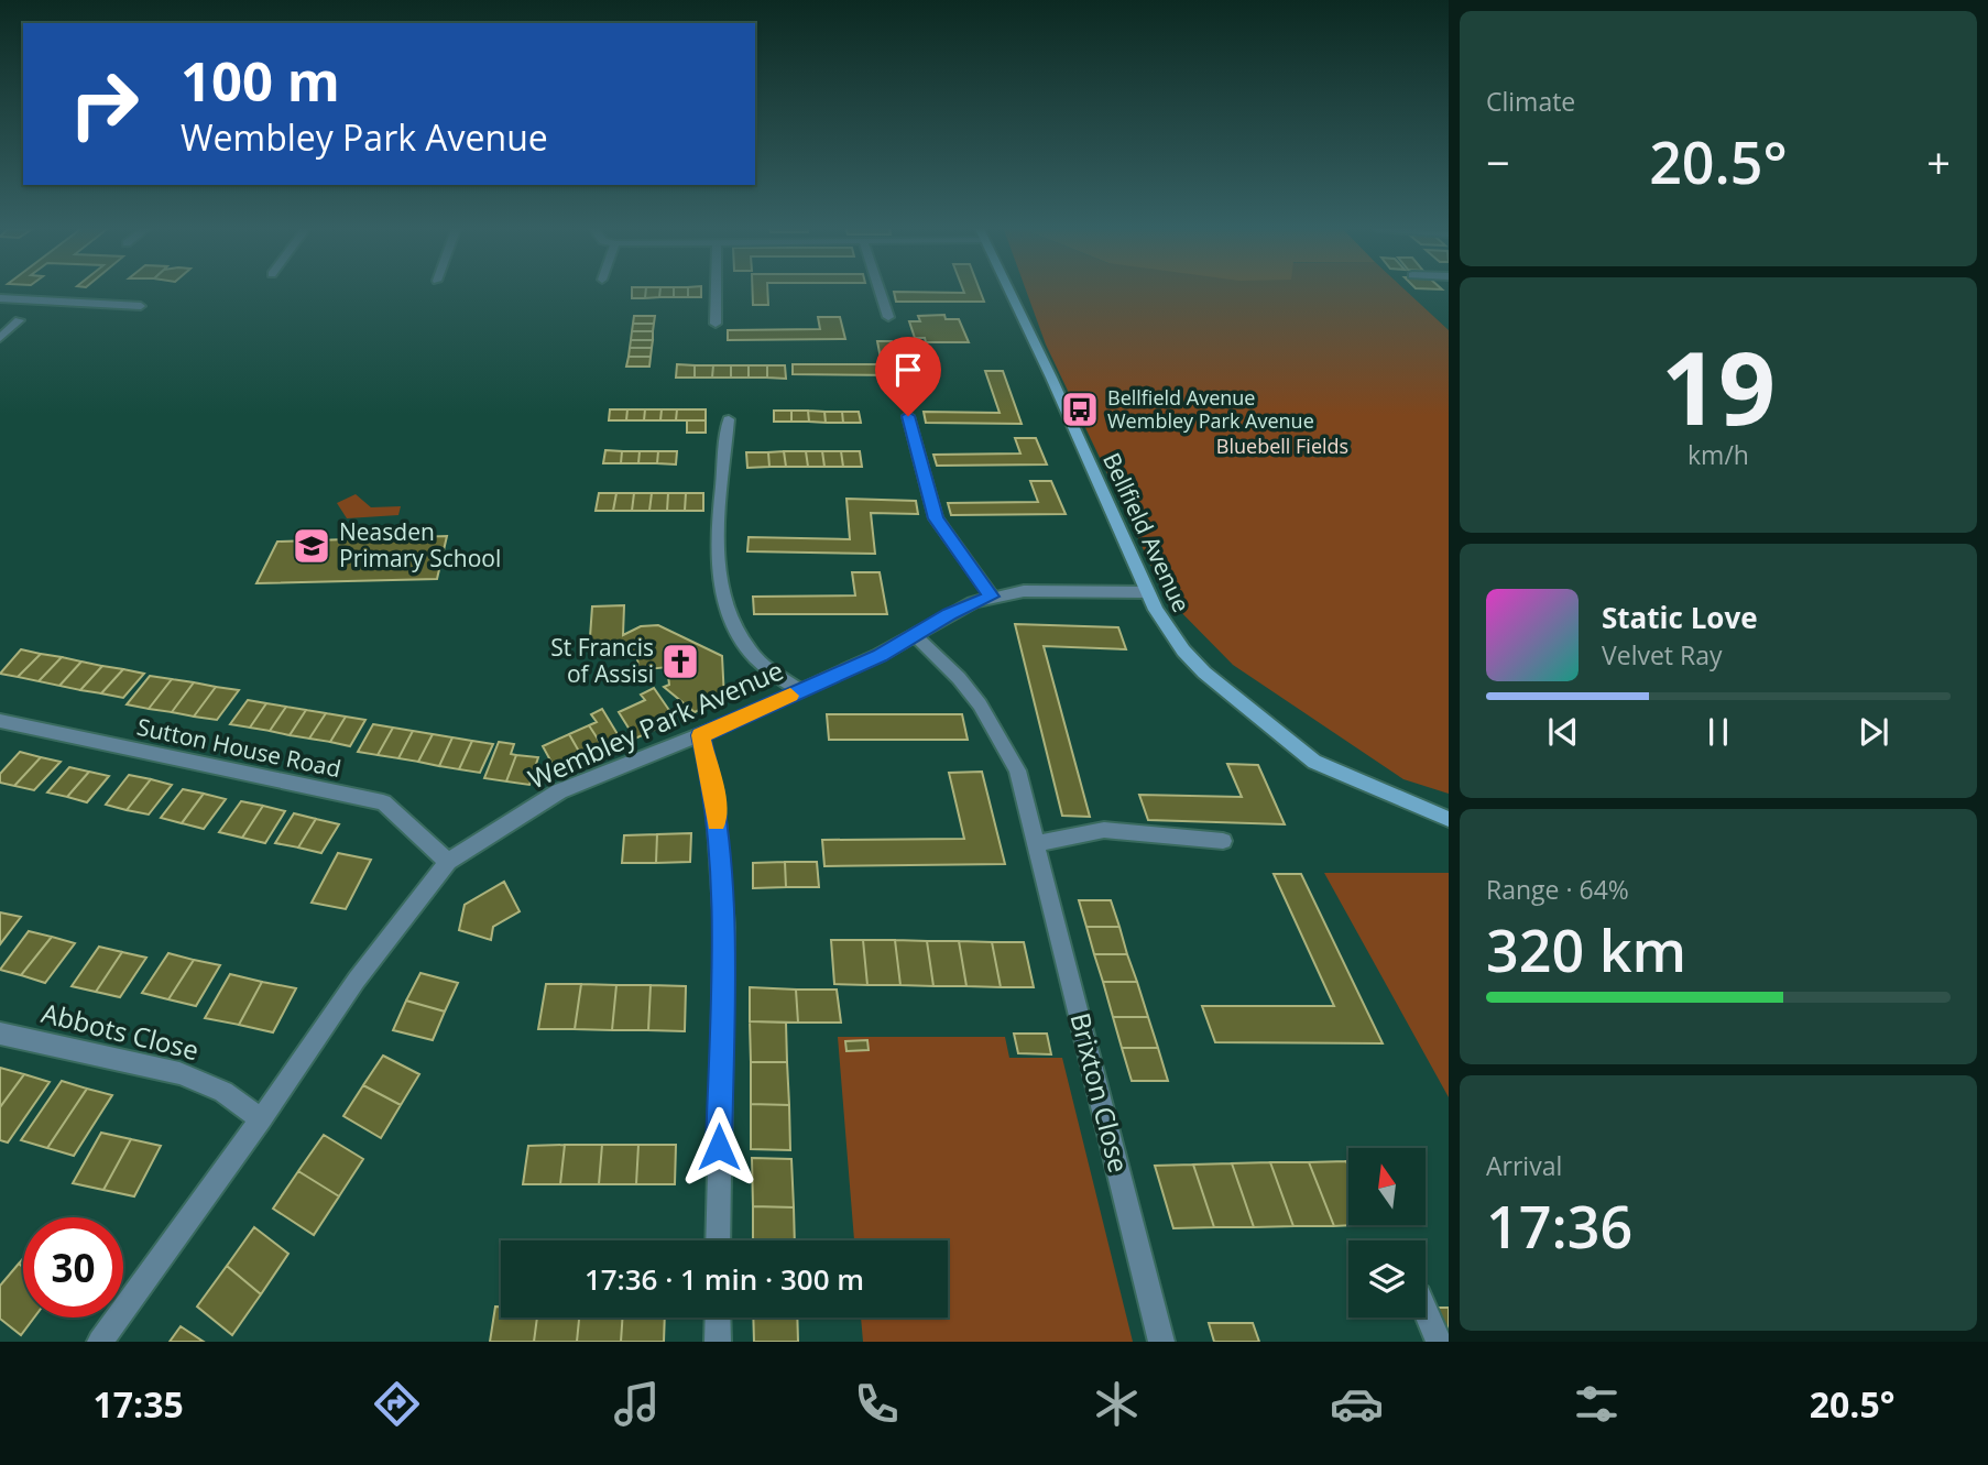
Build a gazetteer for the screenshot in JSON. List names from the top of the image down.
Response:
{
  "streets": {
    "street": [
      "Bellfield Avenue",
      "Wembley Park Avenue",
      "Sutton House Road",
      "Abbots Close",
      "Brixton Close"
    ]
  },
  "crossings": [
    ["Bellfield Avenue", "Wembley Park Avenue"],
    ["Wembley Park Avenue", "Sutton House Road"],
    ["Wembley Park Avenue", "Abbots Close"],
    ["Wembley Park Avenue", "Brixton Close"]
  ],
  "parks": ["Bluebell Fields"],
  "places": {
    "bus stop": ["Bellfield Avenue Wembley Park Avenue"],
    "school or university": ["Neasden Primary School"],
    "church": ["St Francis of Assisi"]
  },
  "north": "top",
  "page": {
    "tile": [
      "Climate",
      ["19", "km/h"],
      ["Range · 64%", "320 km"],
      ["Arrival", "17:36"]
    ],
    "turn": ["100 m", "Wembley Park Avenue"],
    "heat": ["−", "20.5°", "+"],
    "song": ["Static Love", "Velvet Ray"],
    "limit": "30",
    "trip": "17:36 · 1 min · 300 m",
    "tabs": ["17:35", "20.5°"]
  }
}
